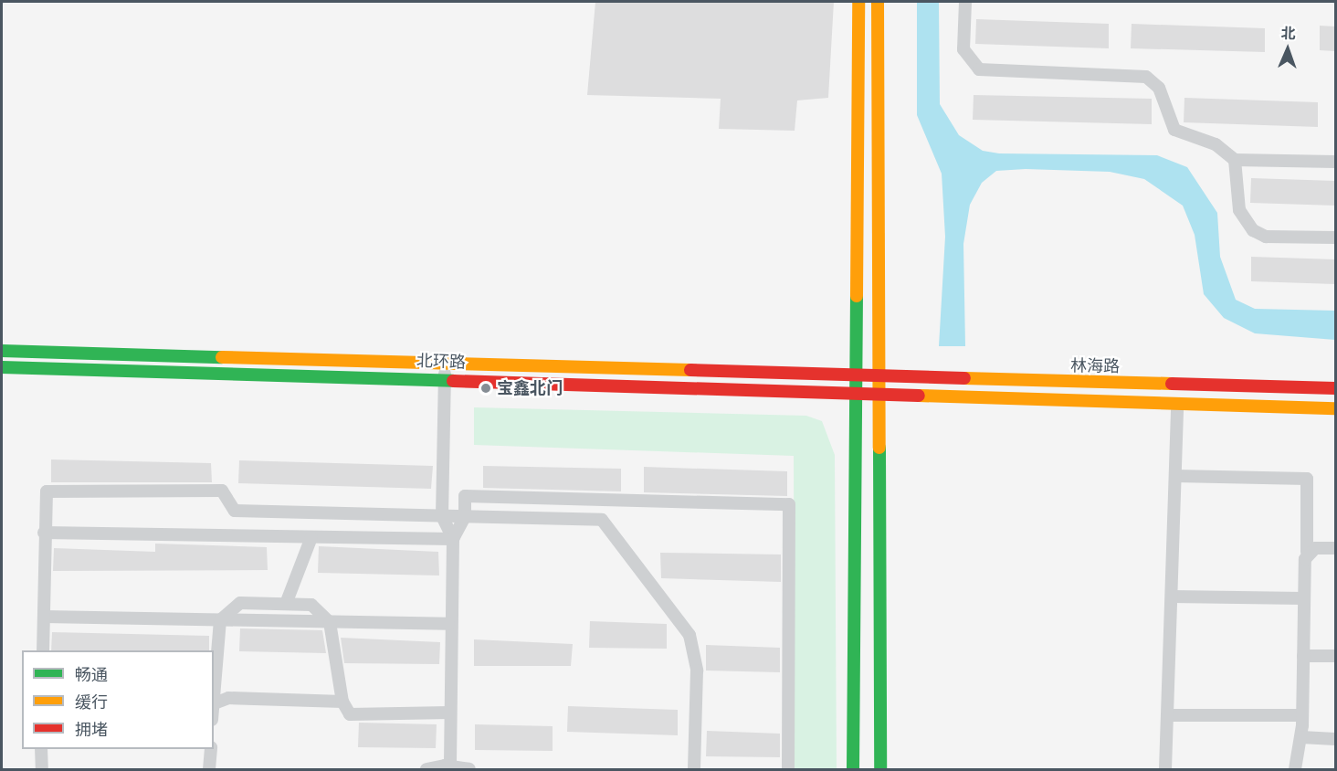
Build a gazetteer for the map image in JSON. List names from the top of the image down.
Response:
{
  "streets": {
    "main road": ["北环路", "林海路"]
  },
  "crossings": [
    ["北环路", "林海路"]
  ],
  "places": ["宝鑫北门"],
  "legend": ["畅通", "缓行", "拥堵"],
  "north": "top"
}
